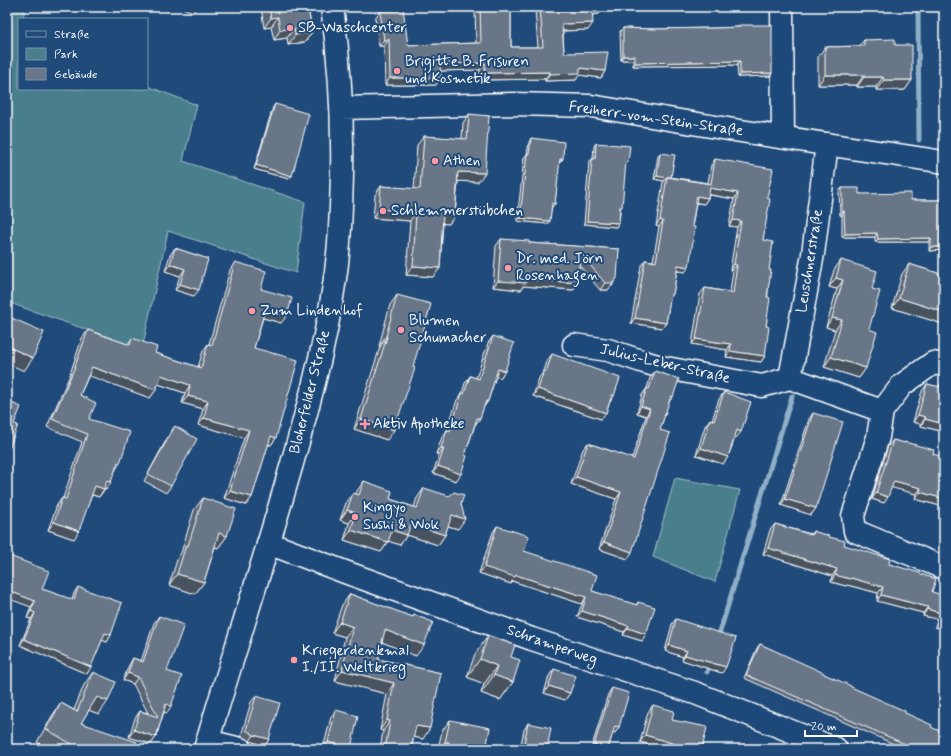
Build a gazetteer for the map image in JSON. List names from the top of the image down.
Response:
{
  "streets": {
    "street": [
      "Freiherr-vom-Stein-Straße",
      "Leuschnerstraße",
      "Julius-Leber-Straße",
      "Bloherfelder Straße",
      "Schramperweg"
    ]
  },
  "crossings": [
    ["Freiherr-vom-Stein-Straße", "Leuschnerstraße"],
    ["Freiherr-vom-Stein-Straße", "Bloherfelder Straße"],
    ["Leuschnerstraße", "Julius-Leber-Straße"],
    ["Bloherfelder Straße", "Schramperweg"]
  ],
  "places": {
    "other": [
      "SB-Waschcenter",
      "Brigitte B. Frisuren und Kosmetik",
      "Athen",
      "Schlemmerstübchen",
      "Dr. med. Jörn Rosenhagen",
      "Zum Lindenhof",
      "Blumen Schumacher",
      "Kingyo Sushi & Wok",
      "Kriegerdenkmal I./II. Weltkrieg"
    ],
    "health": ["Aktiv Apotheke"]
  },
  "legend": ["Straße", "Park", "Gebäude"],
  "scale_bar": "20 m"
}
